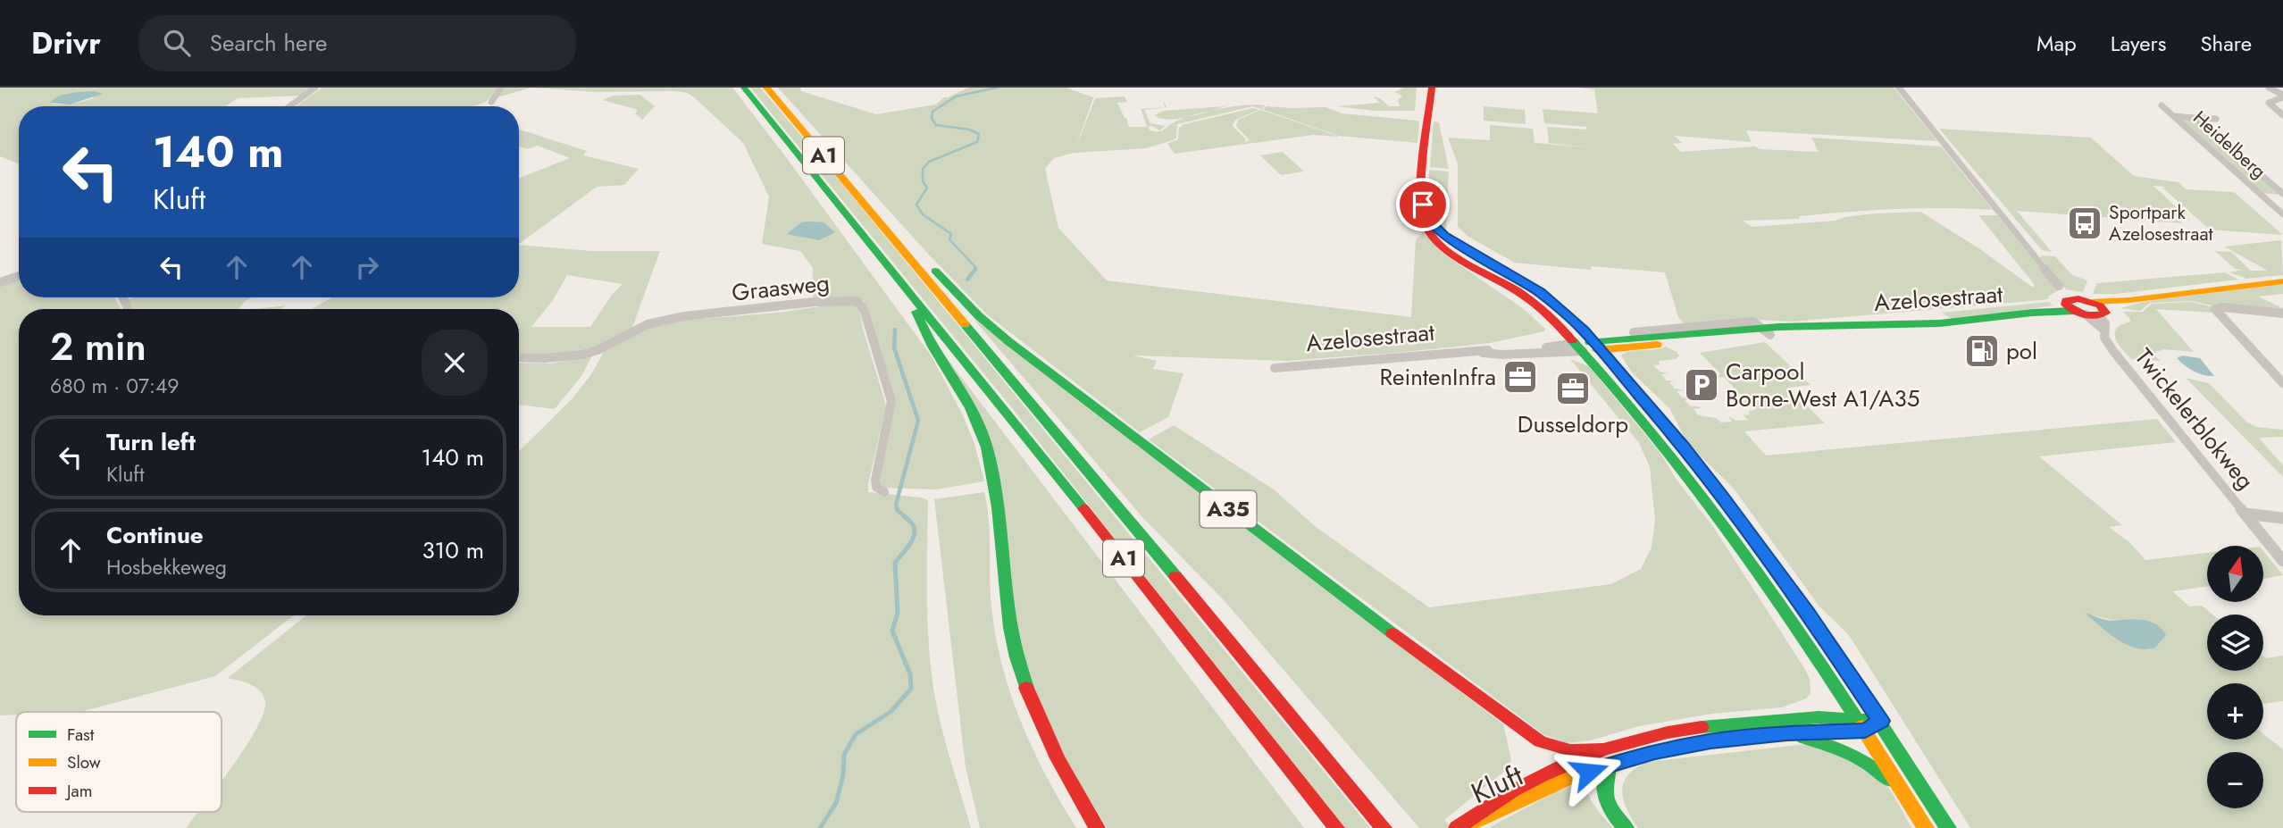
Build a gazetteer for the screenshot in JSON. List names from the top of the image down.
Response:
{
  "streets": {
    "main road": [
      "A1",
      "Azelosestraat",
      "A35",
      "Kluft"
    ],
    "street": ["Heidelberg", "Graasweg", "Twickelerblokweg"]
  },
  "crossings": [
    ["A1", "A35"],
    ["Azelosestraat", "Twickelerblokweg"],
    ["A35", "Kluft"]
  ],
  "places": {
    "bus stop": ["Sportpark Azelosestraat"],
    "fuel station": ["pol"],
    "office": ["ReintenInfra", "Dusseldorp"],
    "parking": ["Carpool Borne-West A1/A35"]
  },
  "legend": ["Fast", "Slow", "Jam"],
  "north": "top",
  "page": {
    "header": "Drivr",
    "search": "Search here",
    "nav": ["Map", "Layers", "Share"],
    "turn": ["140 m", "Kluft"],
    "heading": ["2 min", "680 m · 07:49"],
    "list": [
      {
        "name": "Turn left",
        "note": "Kluft",
        "value": "140 m"
      },
      {
        "name": "Continue",
        "note": "Hosbekkeweg",
        "value": "310 m"
      }
    ],
    "map_buttons": ["+", "−"]
  }
}
